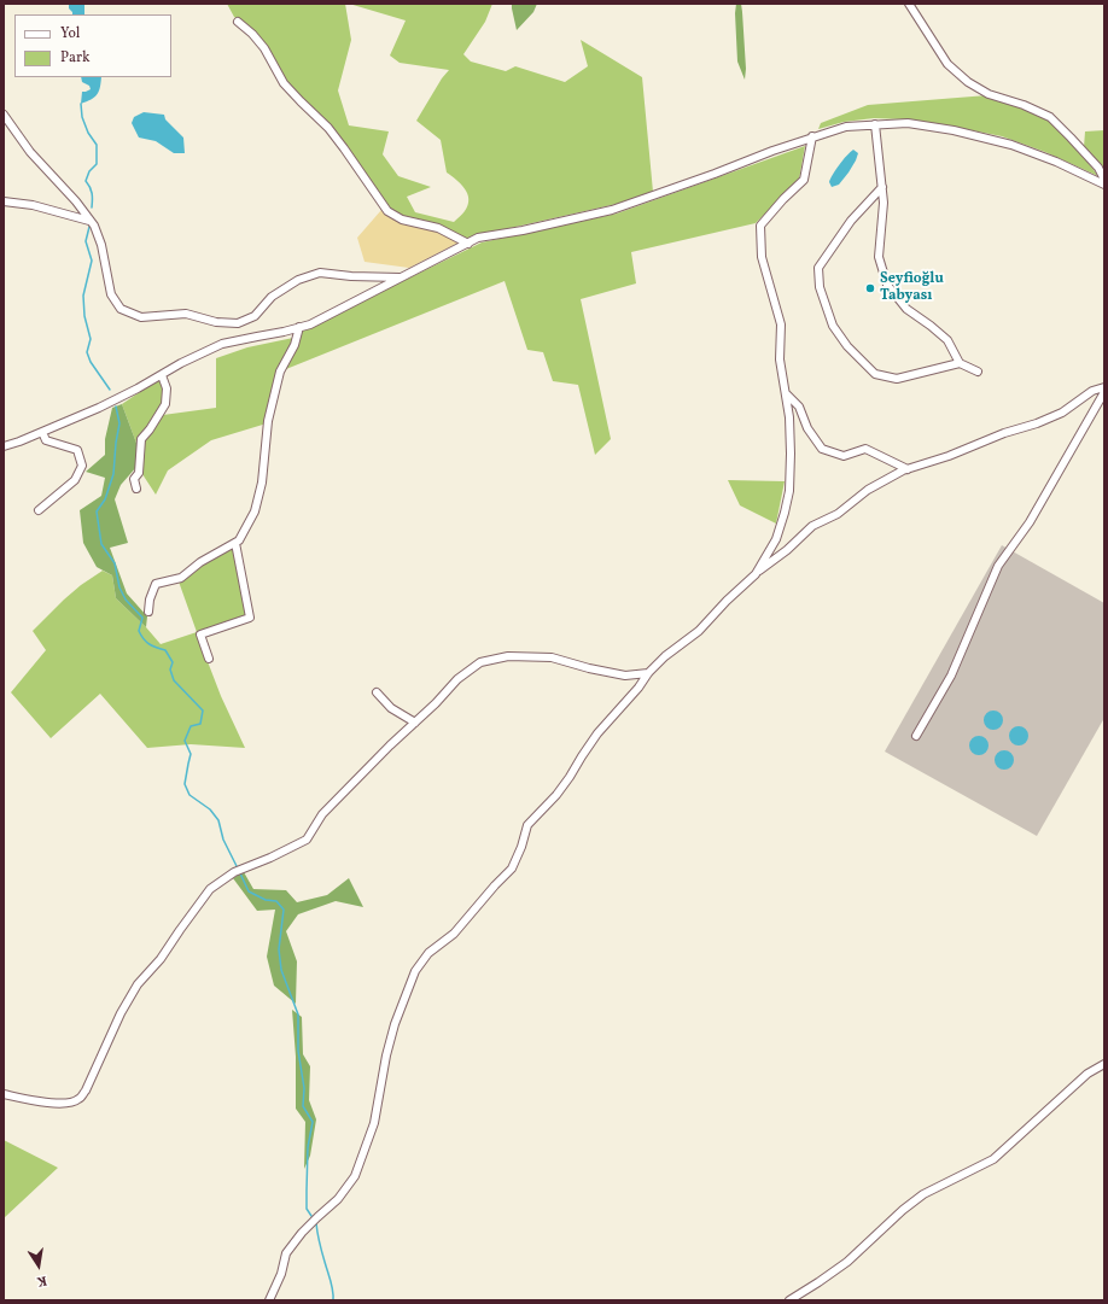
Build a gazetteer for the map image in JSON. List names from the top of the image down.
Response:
{
  "places": ["Seyfioğlu Tabyası"],
  "legend": ["Yol", "Park"],
  "north": "bottom"
}
